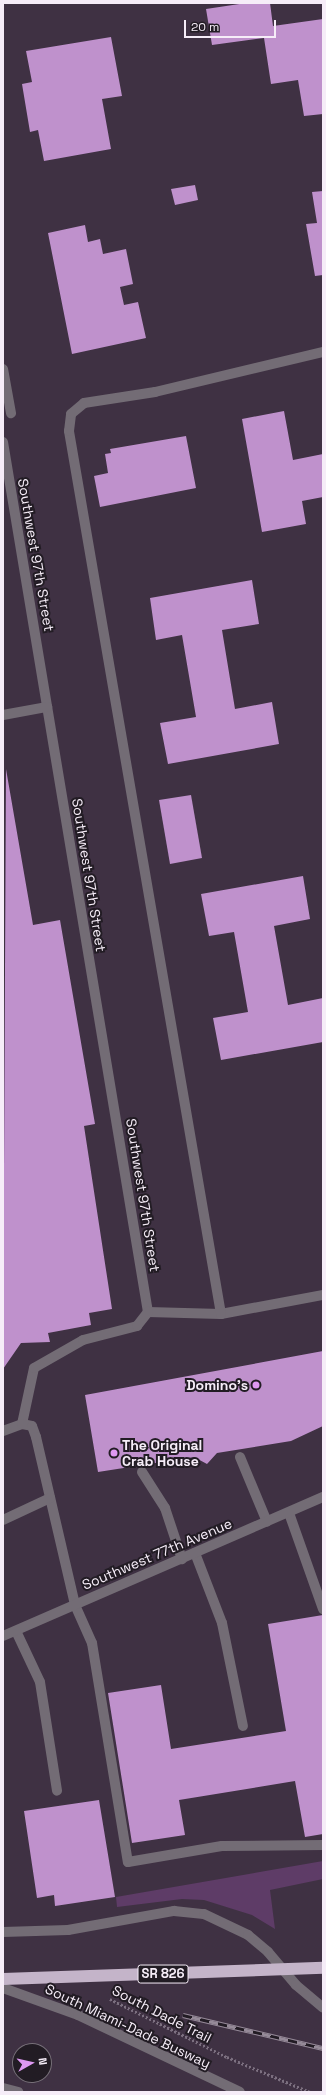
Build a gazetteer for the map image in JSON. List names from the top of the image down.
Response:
{
  "streets": {
    "highway": ["SR 826"],
    "street": ["Southwest 97th Street", "Southwest 77th Avenue", "South Miami-Dade Busway"],
    "path": ["South Dade Trail"]
  },
  "places": ["Domino's", "The Original Crab House"],
  "scale_bar": "20 m",
  "north": "right"
}
